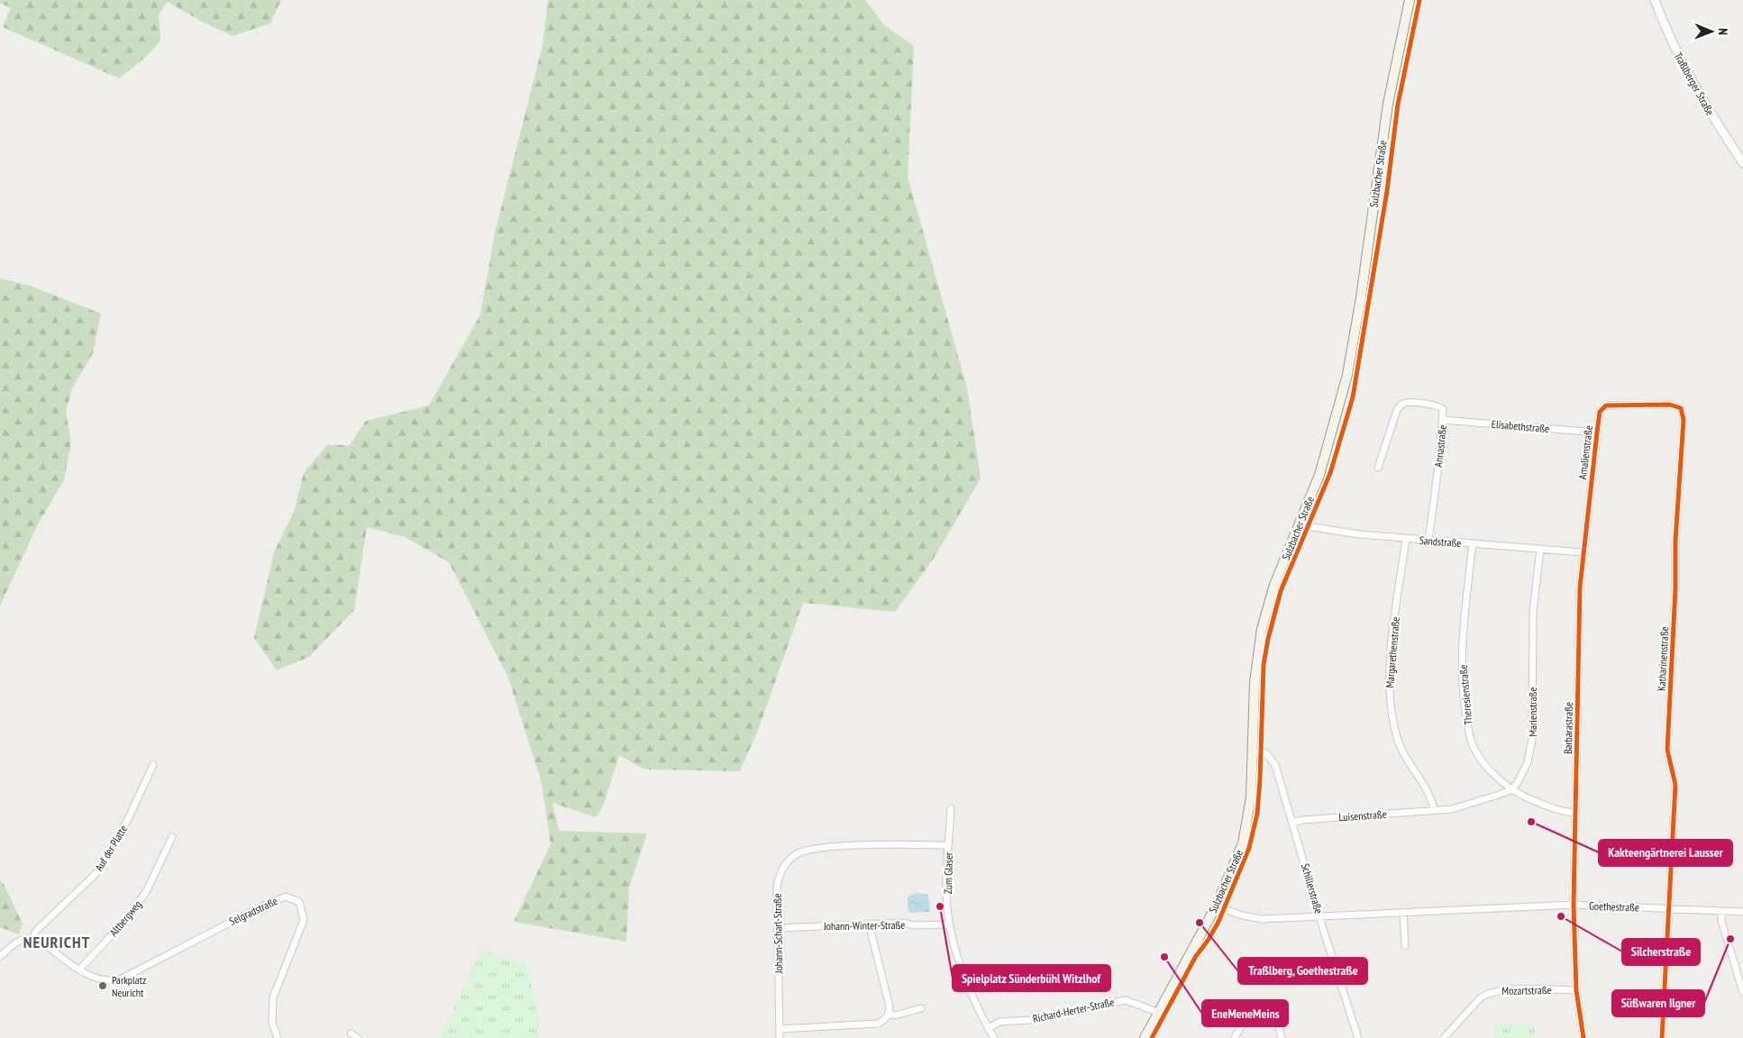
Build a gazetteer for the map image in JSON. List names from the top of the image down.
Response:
{
  "streets": {
    "main road": ["Sulzbacher Straße"],
    "street": [
      "Traßlberger Straße",
      "Elisabethstraße",
      "Annastraße",
      "Amalienstraße",
      "Sandstraße",
      "Margarethenstraße",
      "Katharinenstraße",
      "Theresienstraße",
      "Marienstraße",
      "Barbarastraße",
      "Luisenstraße",
      "Auf der Platte",
      "Zum Glaser",
      "Schillerstraße",
      "Goethestraße",
      "Selgradstraße",
      "Altbergweg",
      "Johann-Winter-Straße",
      "Johann-Scharl-Straße",
      "Mozartstraße",
      "Richard-Herter-Straße"
    ]
  },
  "crossings": [
    ["Sulzbacher Straße", "Sandstraße"],
    ["Sulzbacher Straße", "Schillerstraße"],
    ["Sulzbacher Straße", "Goethestraße"],
    ["Sulzbacher Straße", "Richard-Herter-Straße"],
    ["Elisabethstraße", "Annastraße"],
    ["Elisabethstraße", "Amalienstraße"],
    ["Annastraße", "Sandstraße"],
    ["Amalienstraße", "Sandstraße"],
    ["Amalienstraße", "Katharinenstraße"],
    ["Amalienstraße", "Barbarastraße"],
    ["Sandstraße", "Margarethenstraße"],
    ["Sandstraße", "Theresienstraße"],
    ["Sandstraße", "Marienstraße"],
    ["Sandstraße", "Barbarastraße"],
    ["Margarethenstraße", "Luisenstraße"],
    ["Katharinenstraße", "Goethestraße"],
    ["Theresienstraße", "Marienstraße"],
    ["Theresienstraße", "Barbarastraße"],
    ["Barbarastraße", "Goethestraße"],
    ["Barbarastraße", "Mozartstraße"],
    ["Luisenstraße", "Schillerstraße"],
    ["Zum Glaser", "Johann-Winter-Straße"],
    ["Zum Glaser", "Johann-Scharl-Straße"],
    ["Zum Glaser", "Richard-Herter-Straße"],
    ["Schillerstraße", "Goethestraße"],
    ["Selgradstraße", "Altbergweg"],
    ["Johann-Winter-Straße", "Johann-Scharl-Straße"]
  ],
  "districts": ["NEURICHT"],
  "places": [
    "Kakteengärtnerei Lausser",
    "Spielplatz Sünderbühl Witzlhof",
    "Silcherstraße",
    "Traßlberg, Goethestraße",
    "Süßwaren Ilgner",
    "EneMeneMeins",
    "Parkplatz Neuricht"
  ],
  "north": "right"
}
